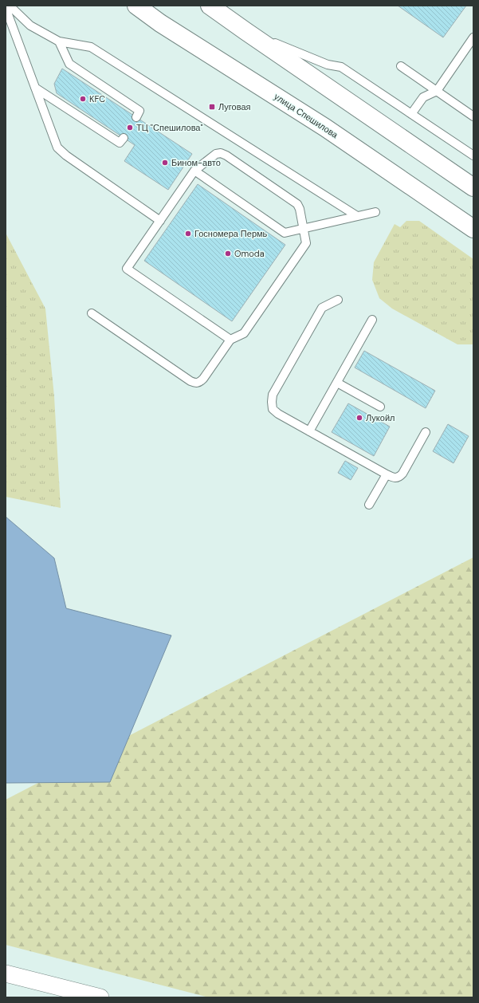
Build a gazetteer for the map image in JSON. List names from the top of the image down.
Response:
{
  "streets": {
    "main road": ["улица Спешилова"]
  },
  "places": {
    "other": [
      "KFC",
      "ТЦ \"Спешилова\"",
      "Бином-авто",
      "Госномера Пермь",
      "Omoda",
      "Лукойл"
    ],
    "transit": ["Луговая"]
  }
}
